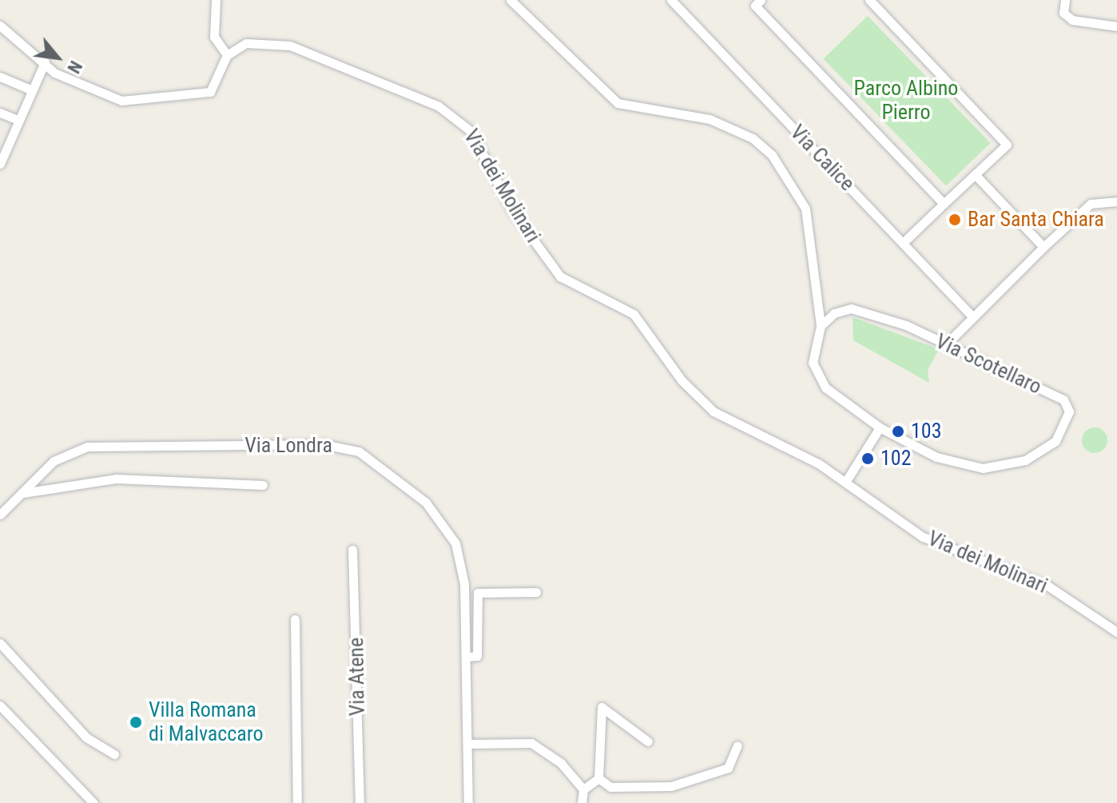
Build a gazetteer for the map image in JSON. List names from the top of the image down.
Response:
{
  "streets": {
    "street": [
      "Via Calice",
      "Via dei Molinari",
      "Via Scotellaro",
      "Via Londra",
      "Via Atene"
    ]
  },
  "parks": ["Parco Albino Pierro"],
  "places": [
    "Bar Santa Chiara",
    "103",
    "102",
    "Villa Romana di Malvaccaro"
  ],
  "north": "bottom right"
}
